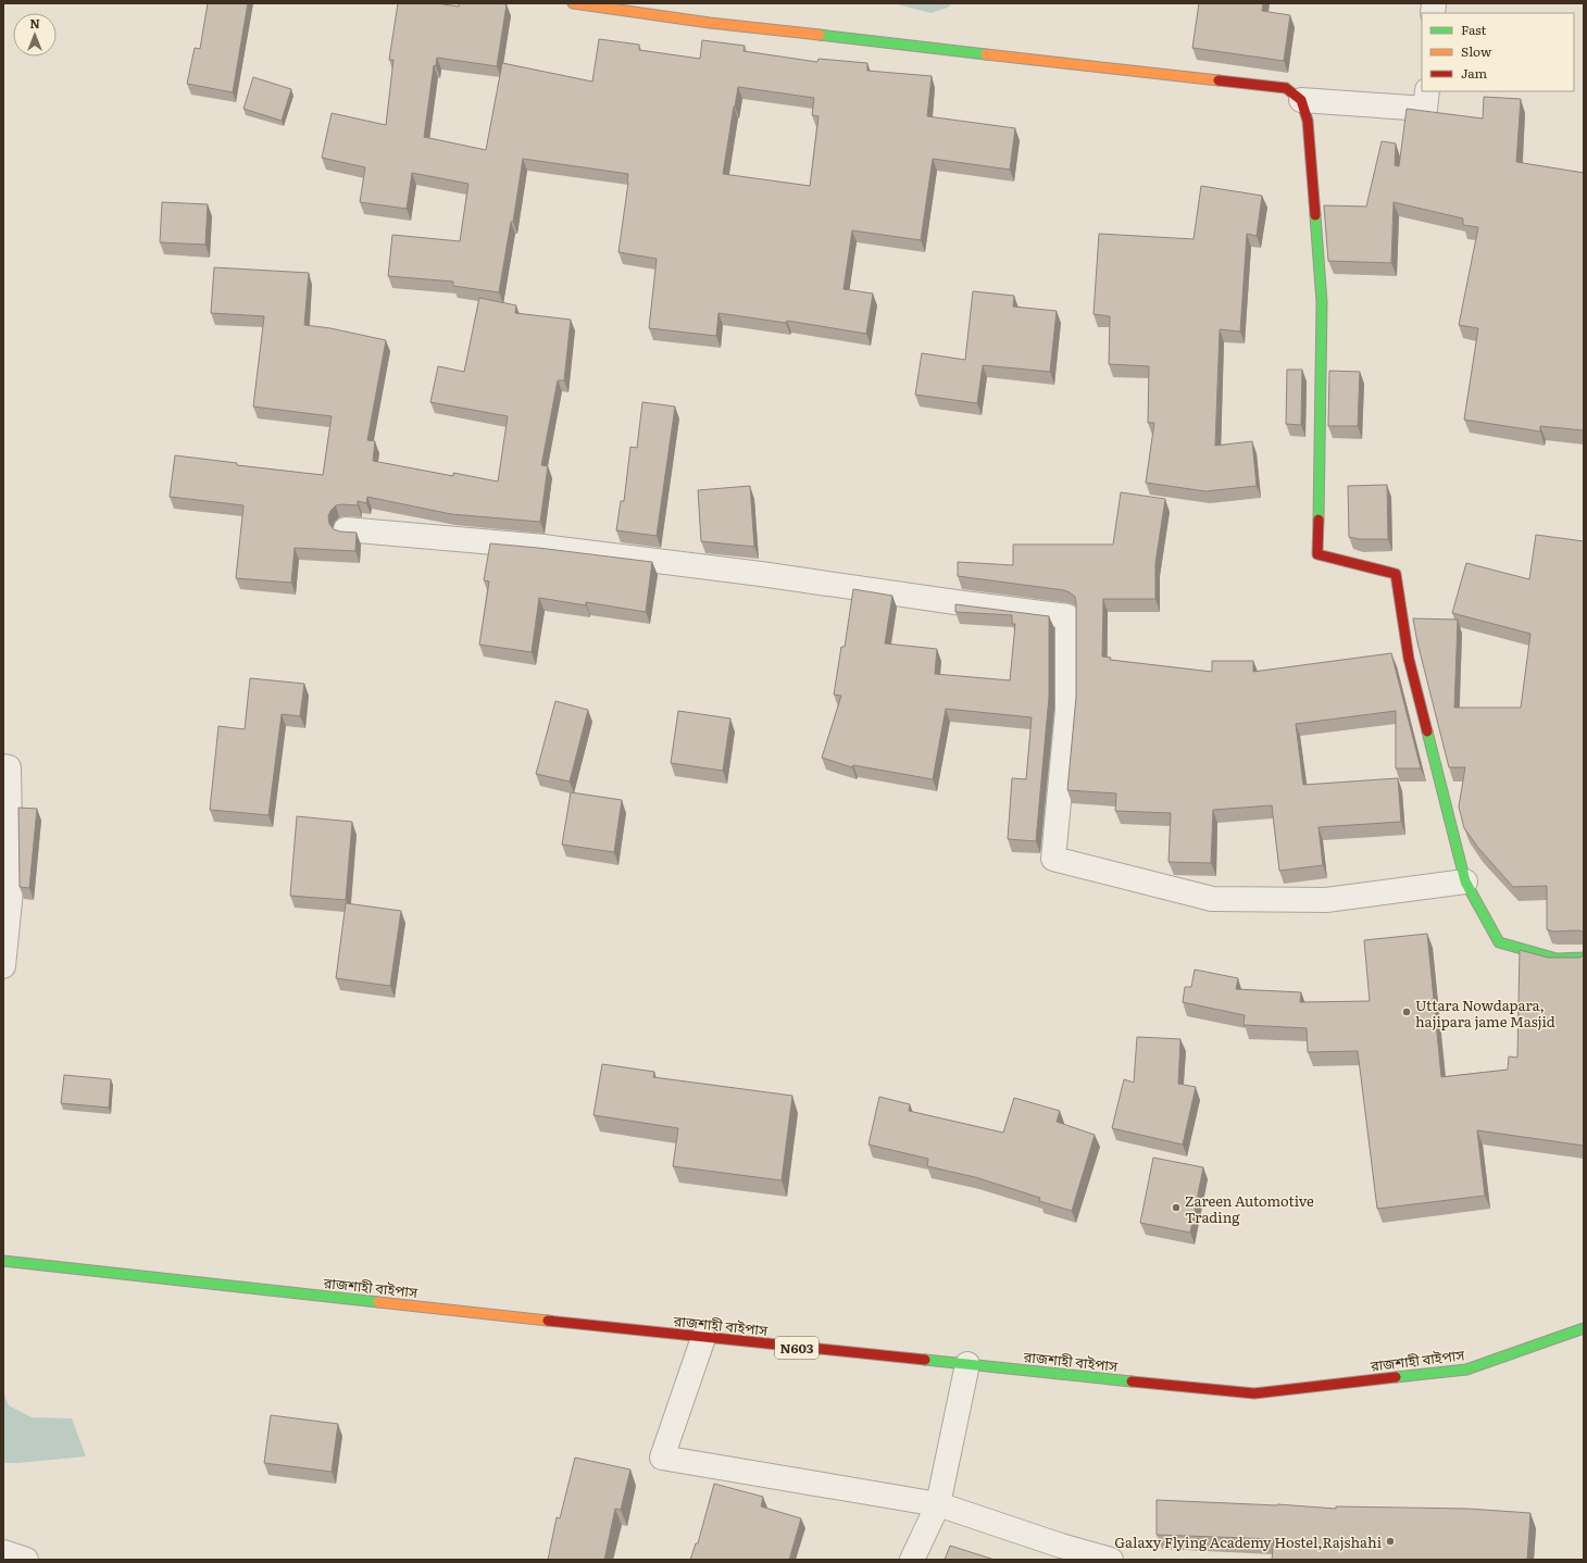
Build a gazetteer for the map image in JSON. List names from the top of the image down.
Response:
{
  "streets": {
    "main road": ["রাজশাহী বাইপাস", "N603"]
  },
  "places": ["Uttara Nowdapara, hajipara jame Masjid", "Zareen Automotive Trading", "Galaxy Flying Academy Hostel,Rajshahi"],
  "legend": ["Fast", "Slow", "Jam"],
  "north": "top"
}
